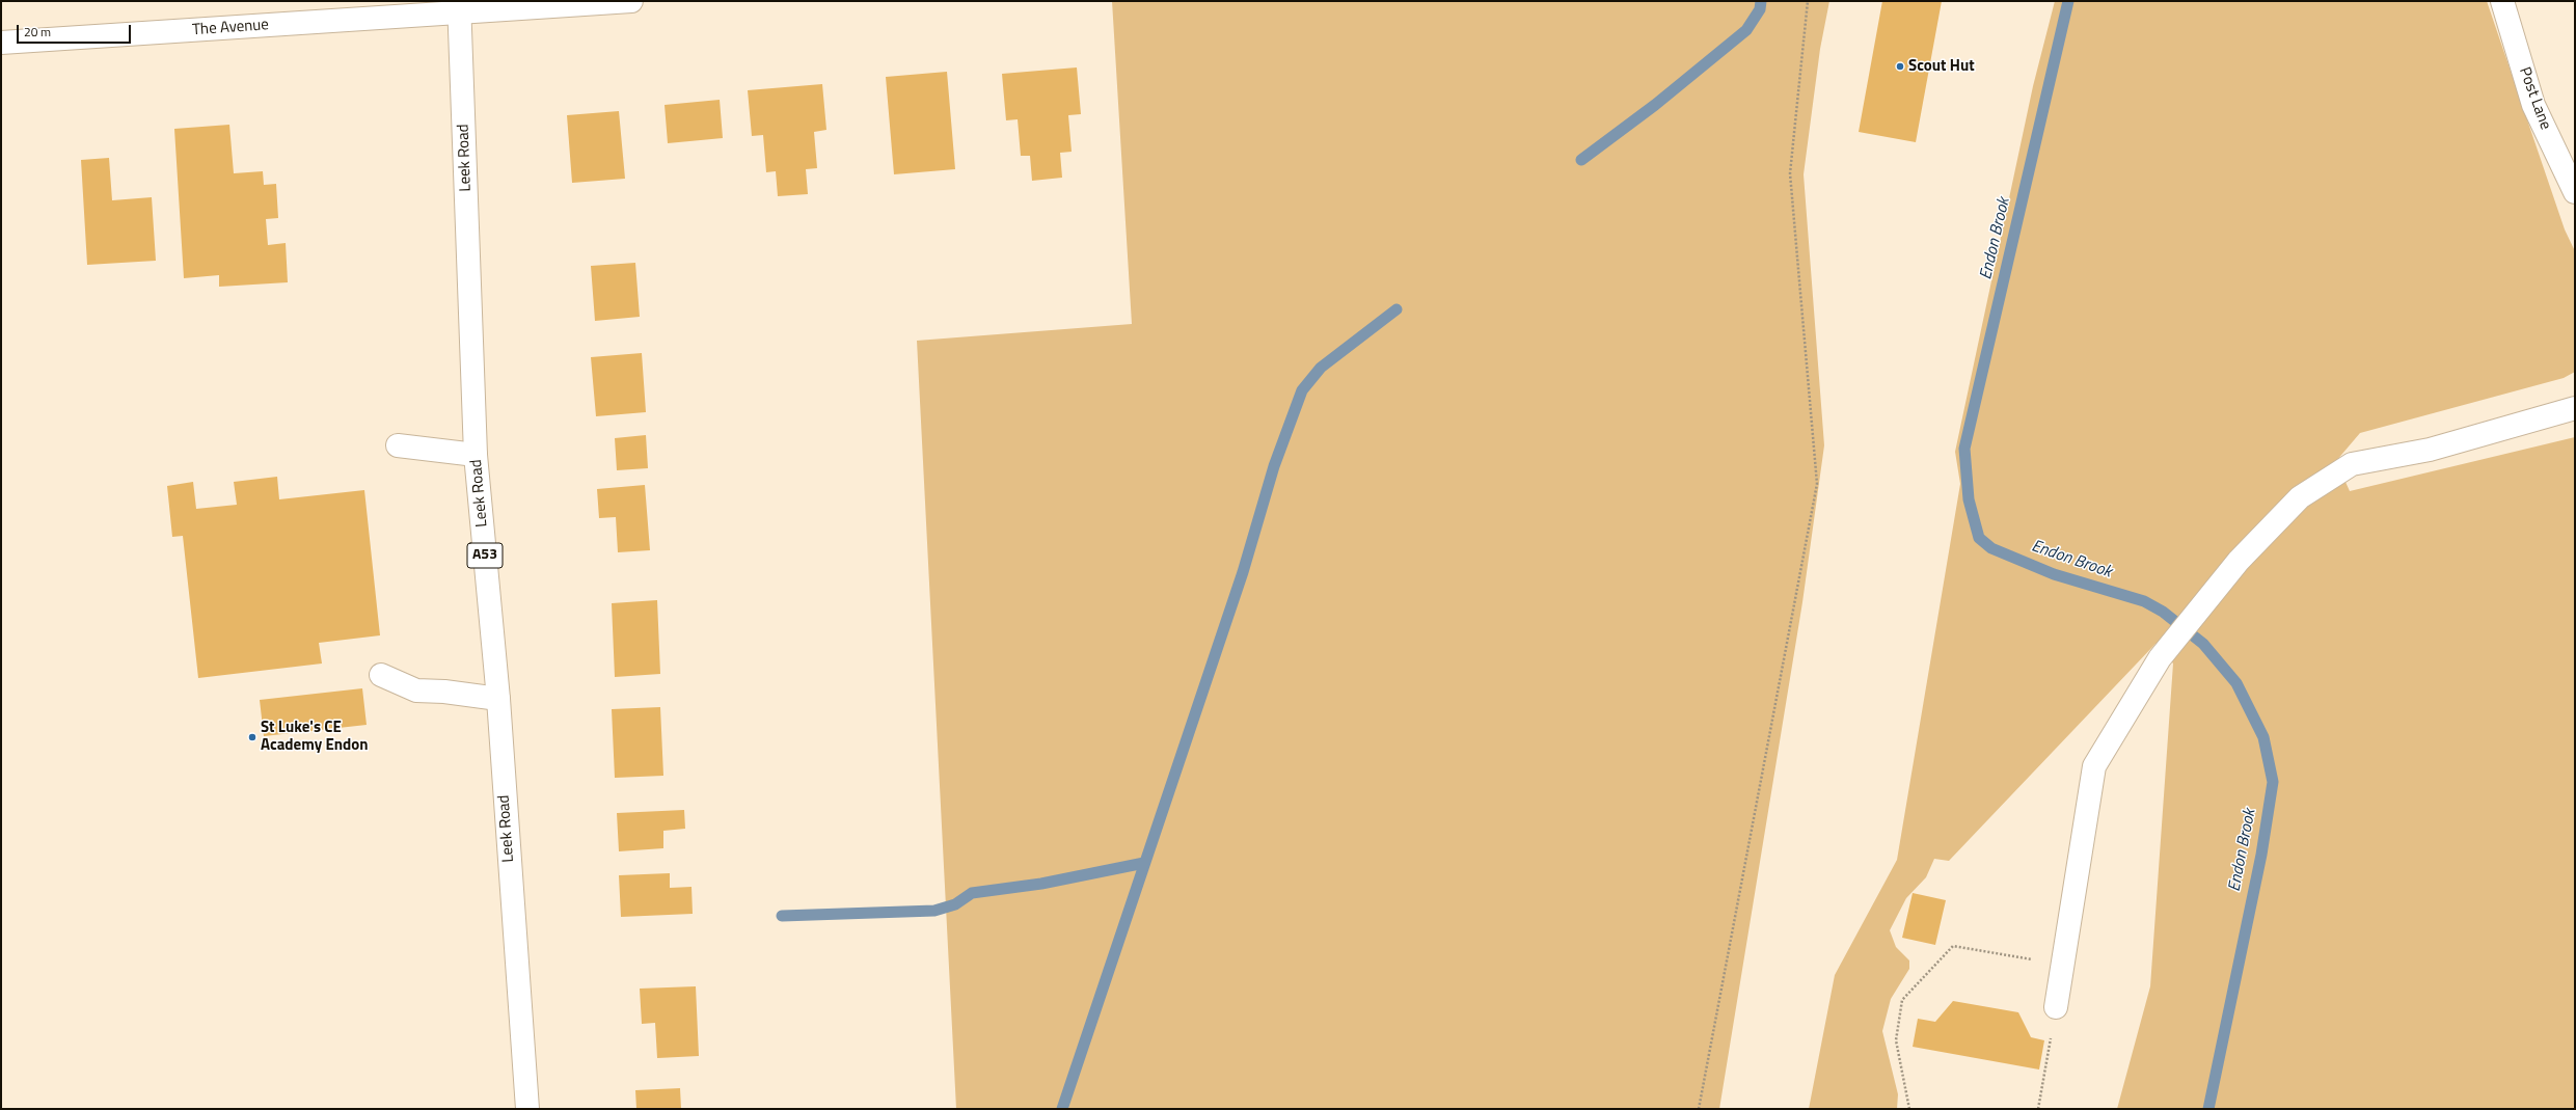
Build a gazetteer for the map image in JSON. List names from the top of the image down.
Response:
{
  "streets": {
    "main road": [
      "The Avenue",
      "Post Lane",
      "Leek Road",
      "A53"
    ]
  },
  "crossings": [
    ["The Avenue", "Leek Road"]
  ],
  "water": ["Endon Brook"],
  "places": ["Scout Hut", "St Luke's CE Academy Endon"],
  "scale_bar": "20 m"
}
